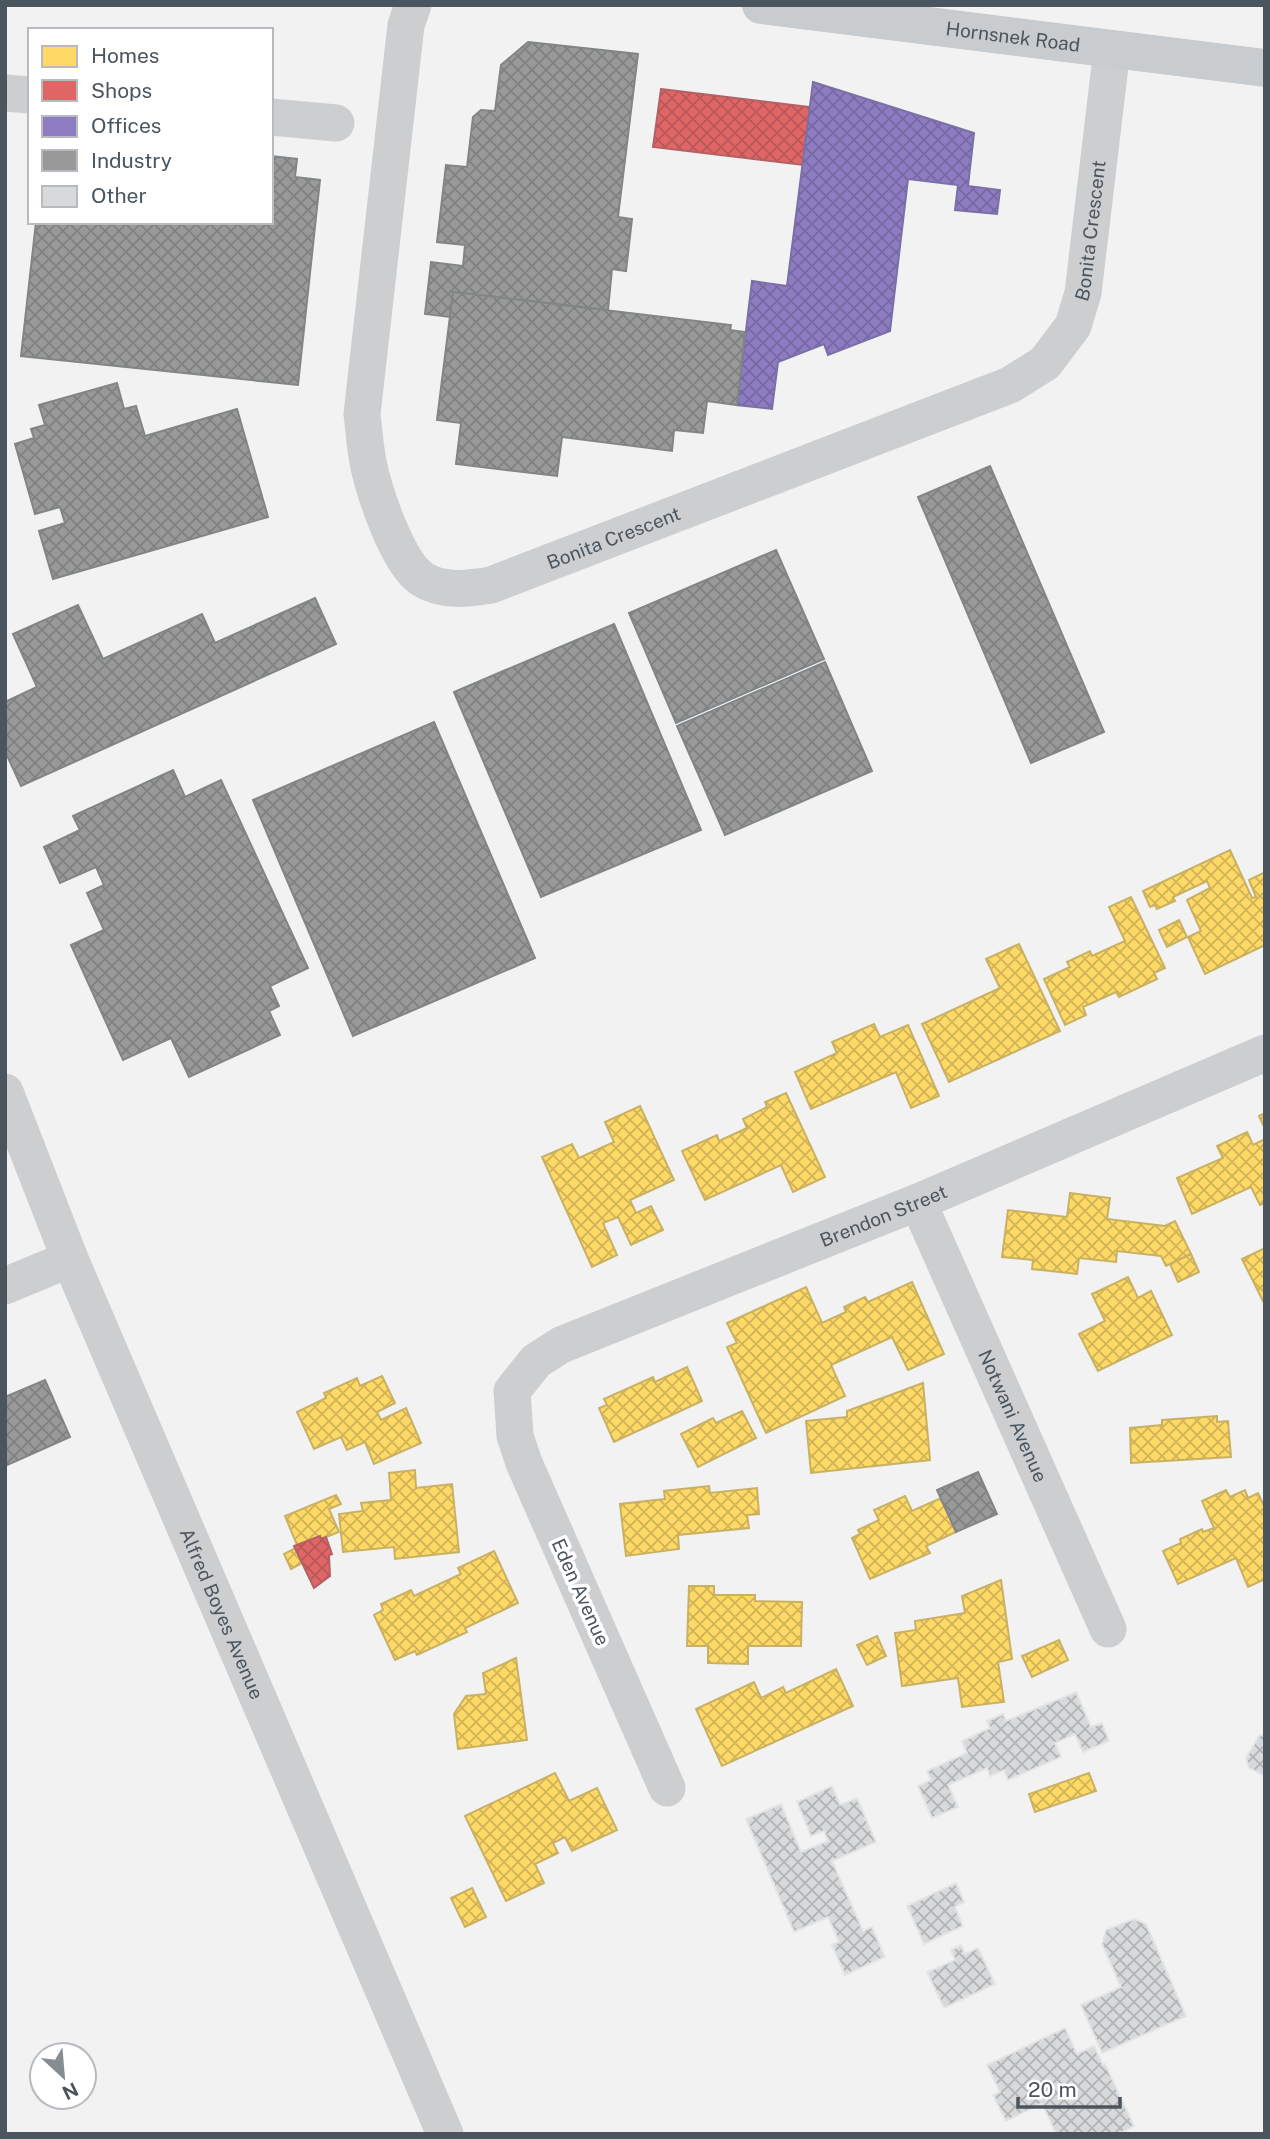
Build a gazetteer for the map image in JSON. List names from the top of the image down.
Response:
{
  "streets": {
    "main road": ["Hornsnek Road"],
    "street": [
      "Bonita Crescent",
      "Brendon Street",
      "Notwani Avenue",
      "Eden Avenue",
      "Alfred Boyes Avenue"
    ]
  },
  "crossings": [
    ["Hornsnek Road", "Bonita Crescent"],
    ["Brendon Street", "Notwani Avenue"],
    ["Brendon Street", "Eden Avenue"]
  ],
  "legend": [
    "Homes",
    "Shops",
    "Offices",
    "Industry",
    "Other"
  ],
  "scale_bar": "20 m",
  "north": "bottom right"
}
